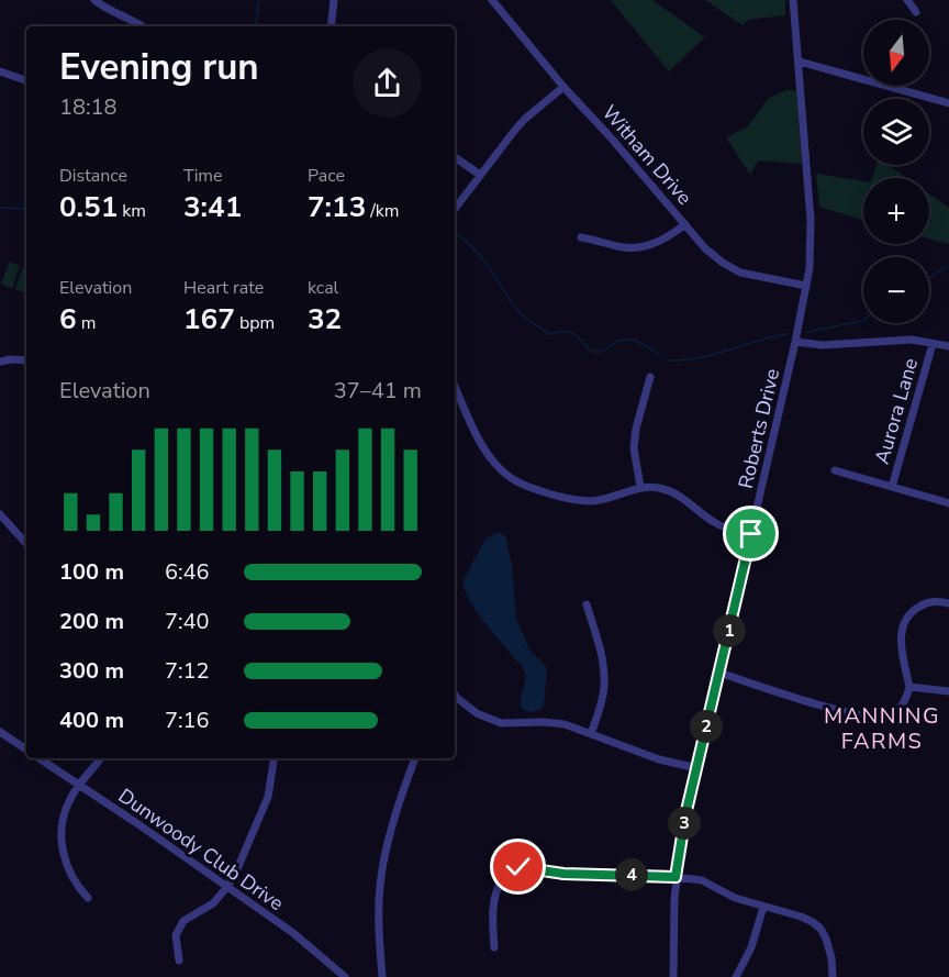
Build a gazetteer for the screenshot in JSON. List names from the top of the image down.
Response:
{
  "streets": {
    "street": [
      "Witham Drive",
      "Aurora Lane",
      "Roberts Drive",
      "Dunwoody Club Drive"
    ]
  },
  "crossings": [
    ["Witham Drive", "Roberts Drive"]
  ],
  "districts": ["MANNING FARMS"],
  "north": "bottom",
  "page": {
    "map_buttons": ["+", "−"],
    "heading": ["Evening run", "18:18"],
    "stats": [
      ["Distance", "0.51 km"],
      ["Time", "3:41"],
      ["Pace", "7:13 /km"],
      ["Elevation", "6 m"],
      ["Heart rate", "167 bpm"],
      ["kcal", "32"]
    ],
    "chart": ["Elevation", "37–41 m"],
    "list": [
      {
        "name": "100 m",
        "note": "6:46"
      },
      {
        "name": "200 m",
        "note": "7:40"
      },
      {
        "name": "300 m",
        "note": "7:12"
      },
      {
        "name": "400 m",
        "note": "7:16"
      }
    ],
    "pins": [
      "1",
      "2",
      "3",
      "4"
    ]
  }
}
